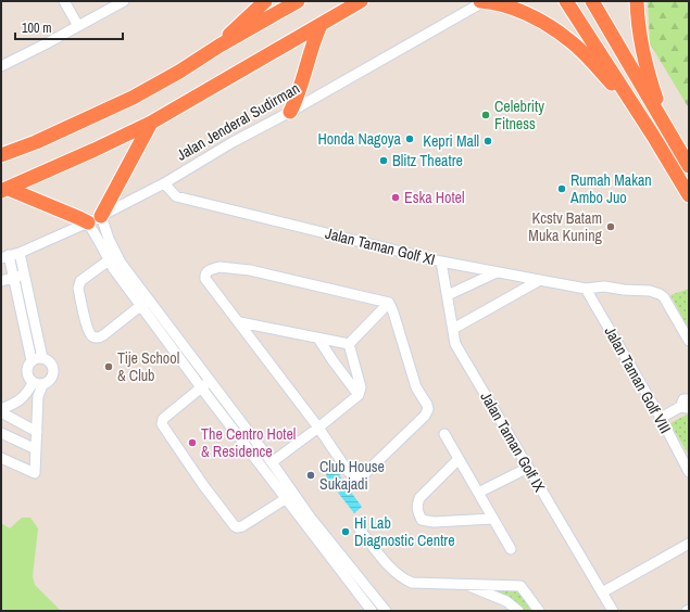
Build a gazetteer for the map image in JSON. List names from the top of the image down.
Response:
{
  "streets": {
    "street": [
      "Jalan Jenderal Sudirman",
      "Jalan Taman Golf XI",
      "Jalan Taman Golf VIII",
      "Jalan Taman Golf IX"
    ]
  },
  "crossings": [
    ["Jalan Jenderal Sudirman", "Jalan Taman Golf XI"],
    ["Jalan Taman Golf XI", "Jalan Taman Golf VIII"],
    ["Jalan Taman Golf XI", "Jalan Taman Golf IX"]
  ],
  "places": [
    "Celebrity Fitness",
    "Honda Nagoya",
    "Kepri Mall",
    "Blitz Theatre",
    "Rumah Makan Ambo Juo",
    "Eska Hotel",
    "Kcstv Batam Muka Kuning",
    "Tije School & Club",
    "The Centro Hotel & Residence",
    "Club House Sukajadi",
    "Hi Lab Diagnostic Centre"
  ],
  "scale_bar": "100 m"
}
